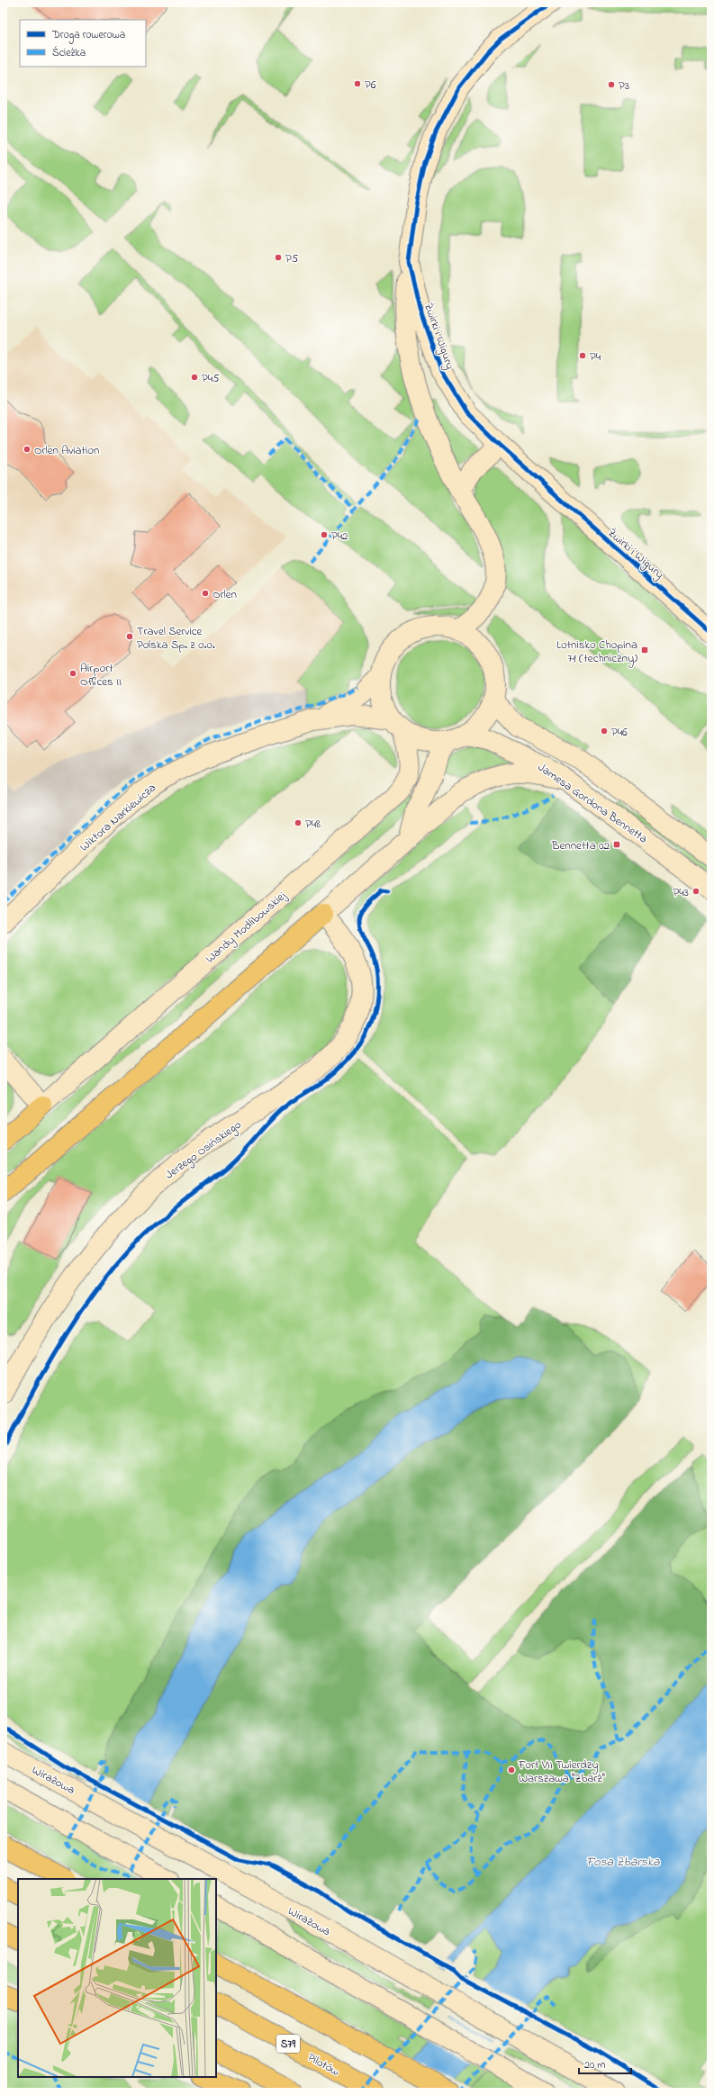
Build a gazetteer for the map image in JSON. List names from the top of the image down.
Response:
{
  "streets": {
    "highway": ["S79", "Pilotów"],
    "street": [
      "Żwirki i Wigury",
      "Jamesa Gordona Bennetta",
      "Wiktora Narkiewicza",
      "Wandy Modlibowskiej",
      "Jerzego Osińskiego",
      "Wirażowa"
    ]
  },
  "crossings": [
    ["Jamesa Gordona Bennetta", "Wiktora Narkiewicza"],
    ["Jamesa Gordona Bennetta", "Wandy Modlibowskiej"],
    ["Wiktora Narkiewicza", "Wandy Modlibowskiej"]
  ],
  "water": ["Fosa Zbarska"],
  "places": {
    "other": [
      "P6",
      "P3",
      "P5",
      "P4",
      "P45",
      "Orlen Aviation",
      "P42",
      "Orlen",
      "Travel Service Polska Sp. z o.o.",
      "Airport Offices II",
      "P46",
      "P48",
      "P43",
      "Fort VII Twierdzy Warszawa \"Zbarż\""
    ],
    "transit": ["Lotnisko Chopina 71 (techniczny)", "Bennetta 02"]
  },
  "legend": ["Droga rowerowa", "Ścieżka"],
  "scale_bar": "20 m"
}
